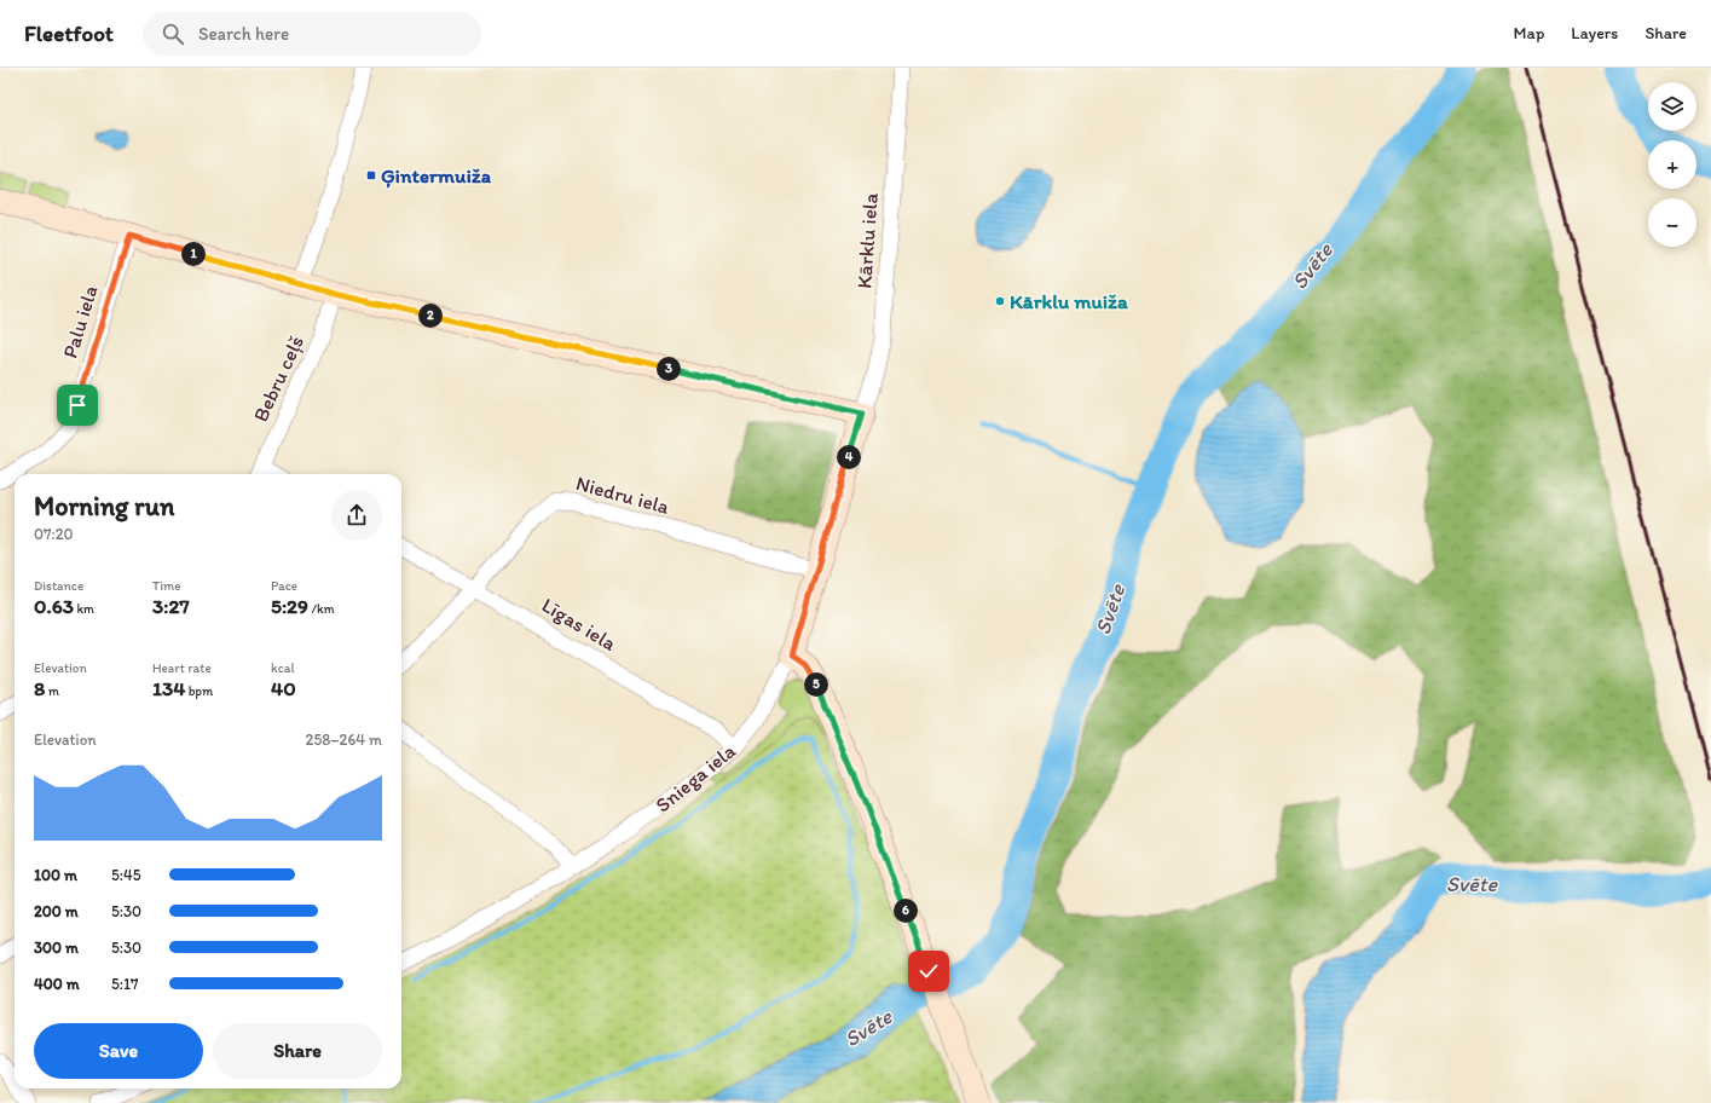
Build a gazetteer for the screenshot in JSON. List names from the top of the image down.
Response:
{
  "streets": {
    "street": [
      "Kārklu iela",
      "Palu iela",
      "Bebru ceļš",
      "Niedru iela",
      "Līgas iela",
      "Sniega iela"
    ]
  },
  "crossings": [
    ["Kārklu iela", "Sniega iela"],
    ["Niedru iela", "Līgas iela"],
    ["Niedru iela", "Sniega iela"],
    ["Līgas iela", "Sniega iela"]
  ],
  "water": ["Svēte"],
  "places": {
    "transit": ["Ģintermuiža"],
    "other": ["Kārklu muiža"]
  },
  "page": {
    "header": "Fleetfoot",
    "search": "Search here",
    "nav": ["Map", "Layers", "Share"],
    "map_buttons": ["+", "−"],
    "pins": [
      "1",
      "2",
      "3",
      "4",
      "5",
      "6"
    ],
    "heading": ["Morning run", "07:20"],
    "stats": [
      ["Distance", "0.63 km"],
      ["Time", "3:27"],
      ["Pace", "5:29 /km"],
      ["Elevation", "8 m"],
      ["Heart rate", "134 bpm"],
      ["kcal", "40"]
    ],
    "chart": ["Elevation", "258–264 m"],
    "list": [
      {
        "name": "100 m",
        "note": "5:45"
      },
      {
        "name": "200 m",
        "note": "5:30"
      },
      {
        "name": "300 m",
        "note": "5:30"
      },
      {
        "name": "400 m",
        "note": "5:17"
      }
    ],
    "buttons": ["Save", "Share"]
  }
}
